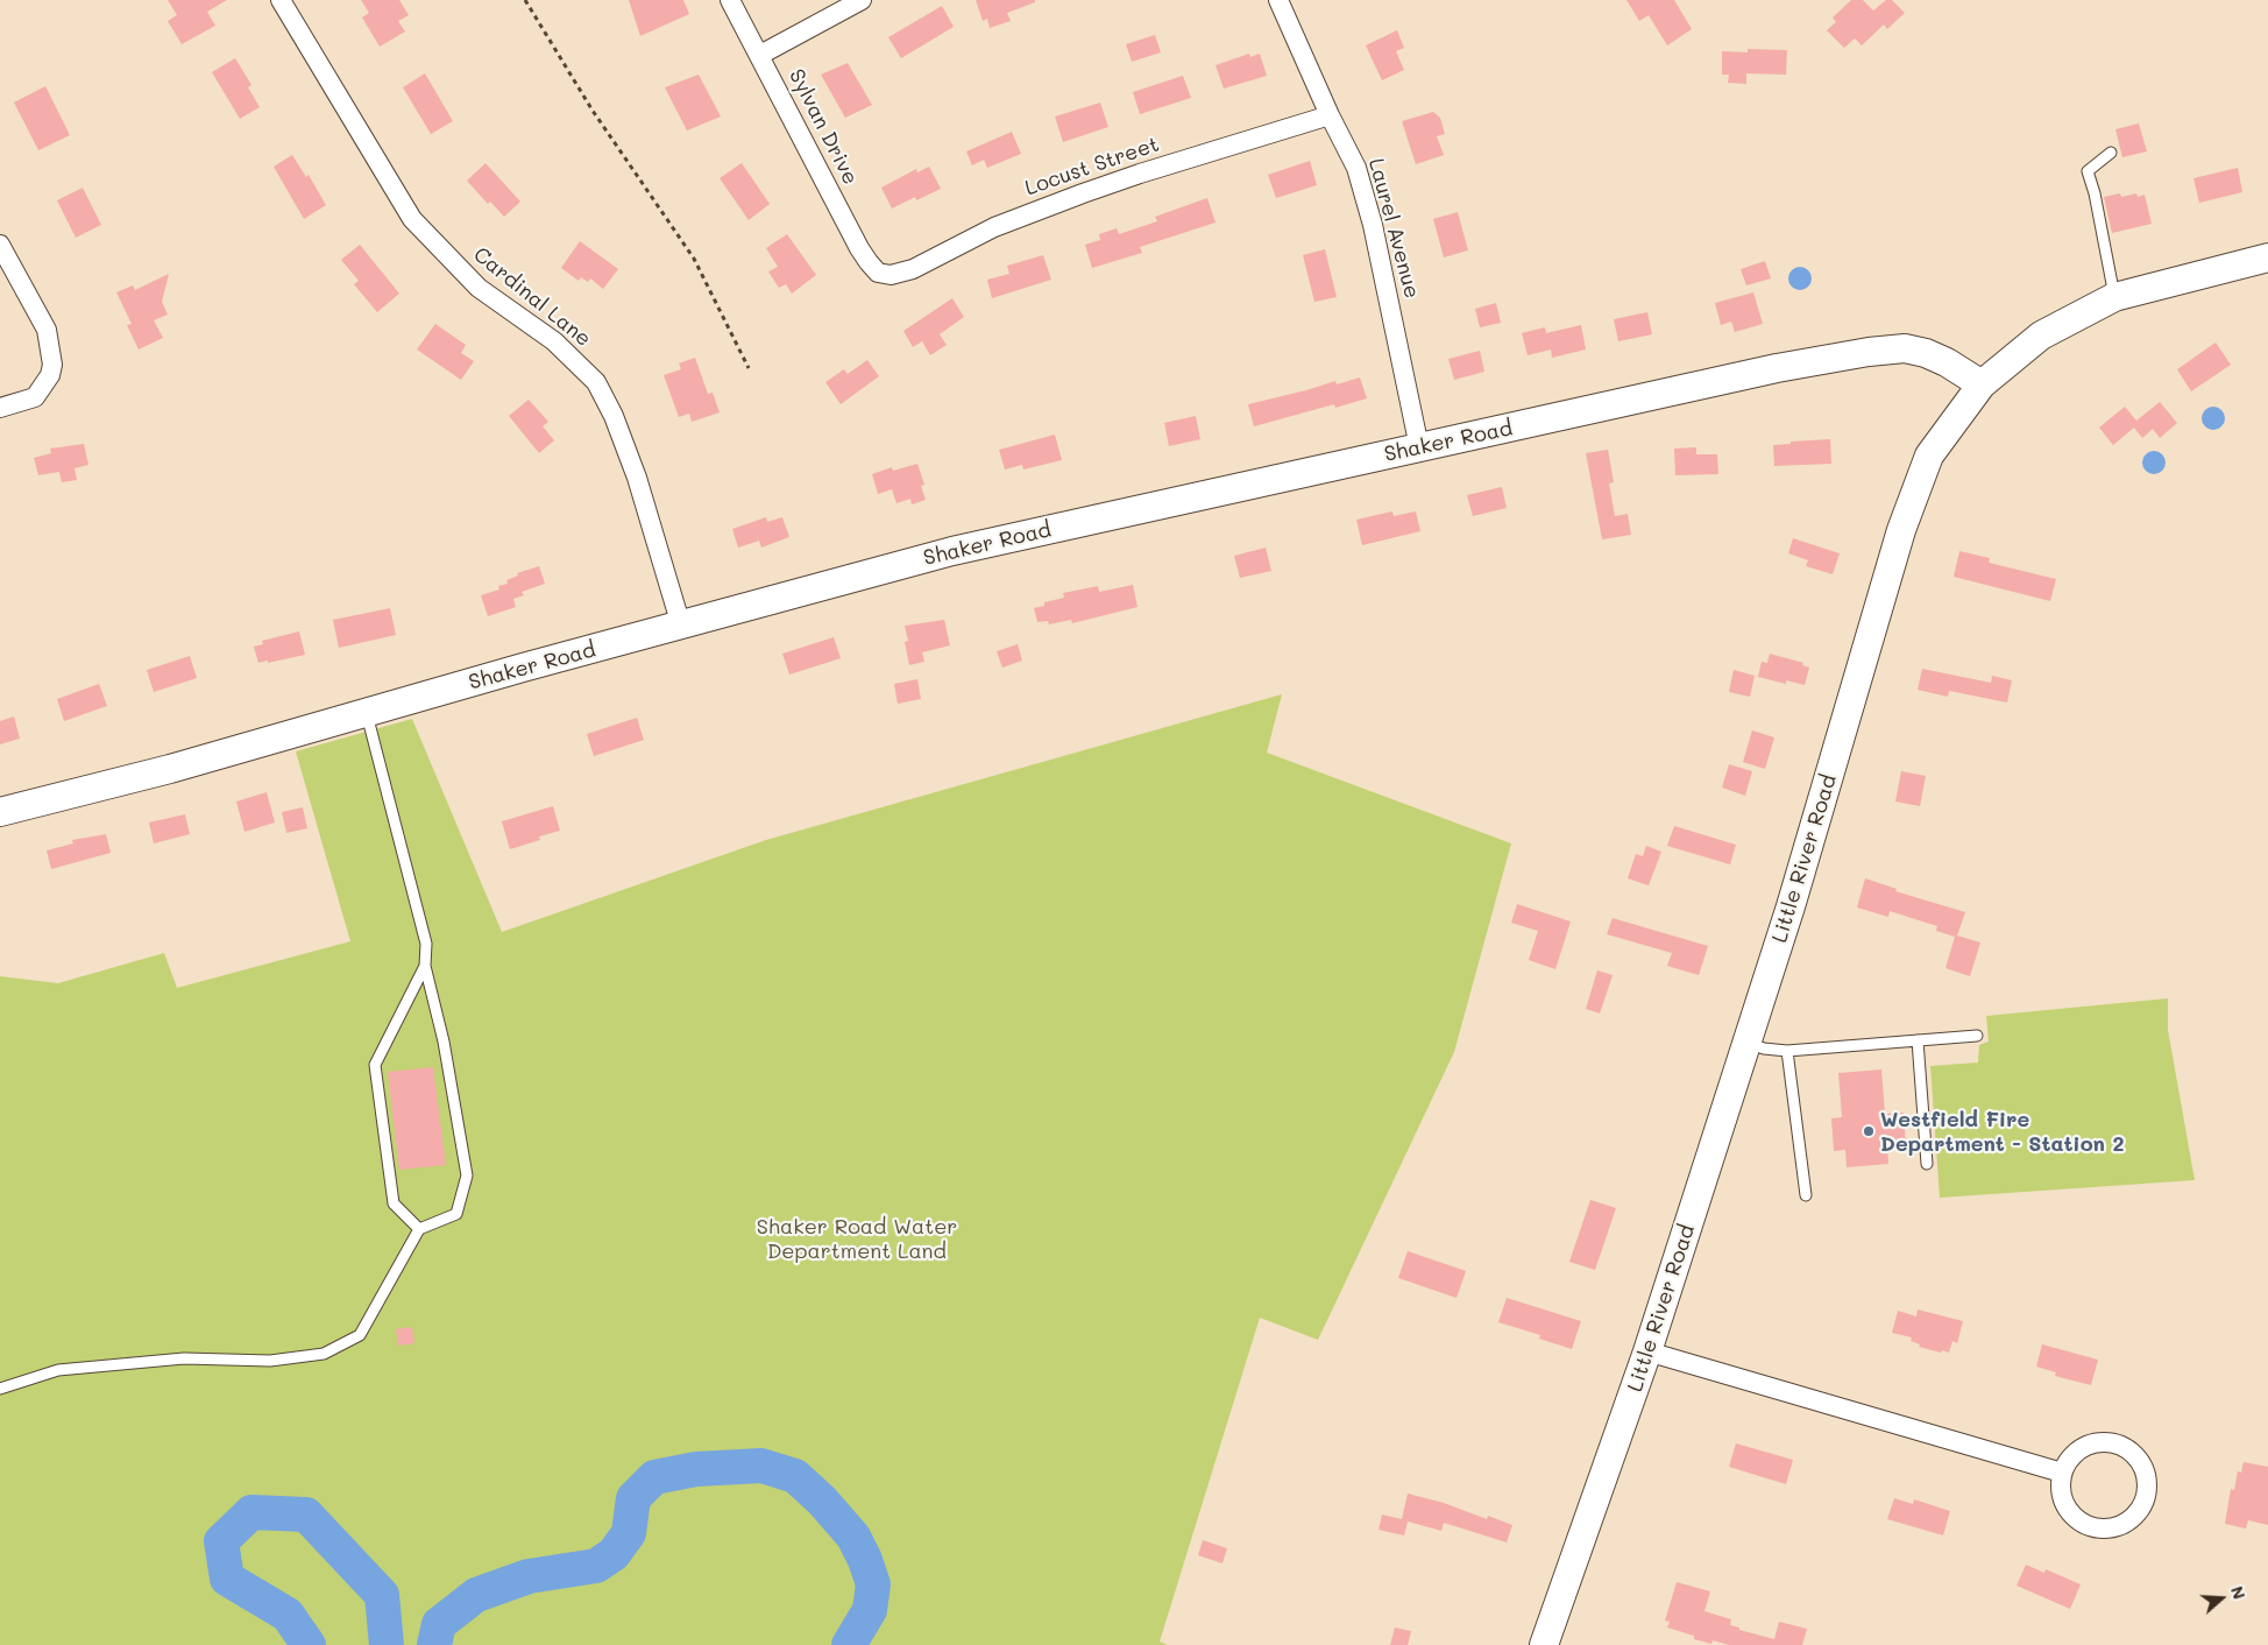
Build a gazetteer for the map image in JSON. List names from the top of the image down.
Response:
{
  "streets": {
    "street": [
      "Sylvan Drive",
      "Locust Street",
      "Laurel Avenue",
      "Cardinal Lane",
      "Shaker Road",
      "Little River Road"
    ]
  },
  "crossings": [
    ["Sylvan Drive", "Locust Street"],
    ["Locust Street", "Laurel Avenue"],
    ["Laurel Avenue", "Shaker Road"],
    ["Cardinal Lane", "Shaker Road"],
    ["Shaker Road", "Little River Road"]
  ],
  "parks": ["Shaker Road Water Department Land"],
  "places": ["Westfield Fire Department - Station 2"],
  "north": "right"
}
